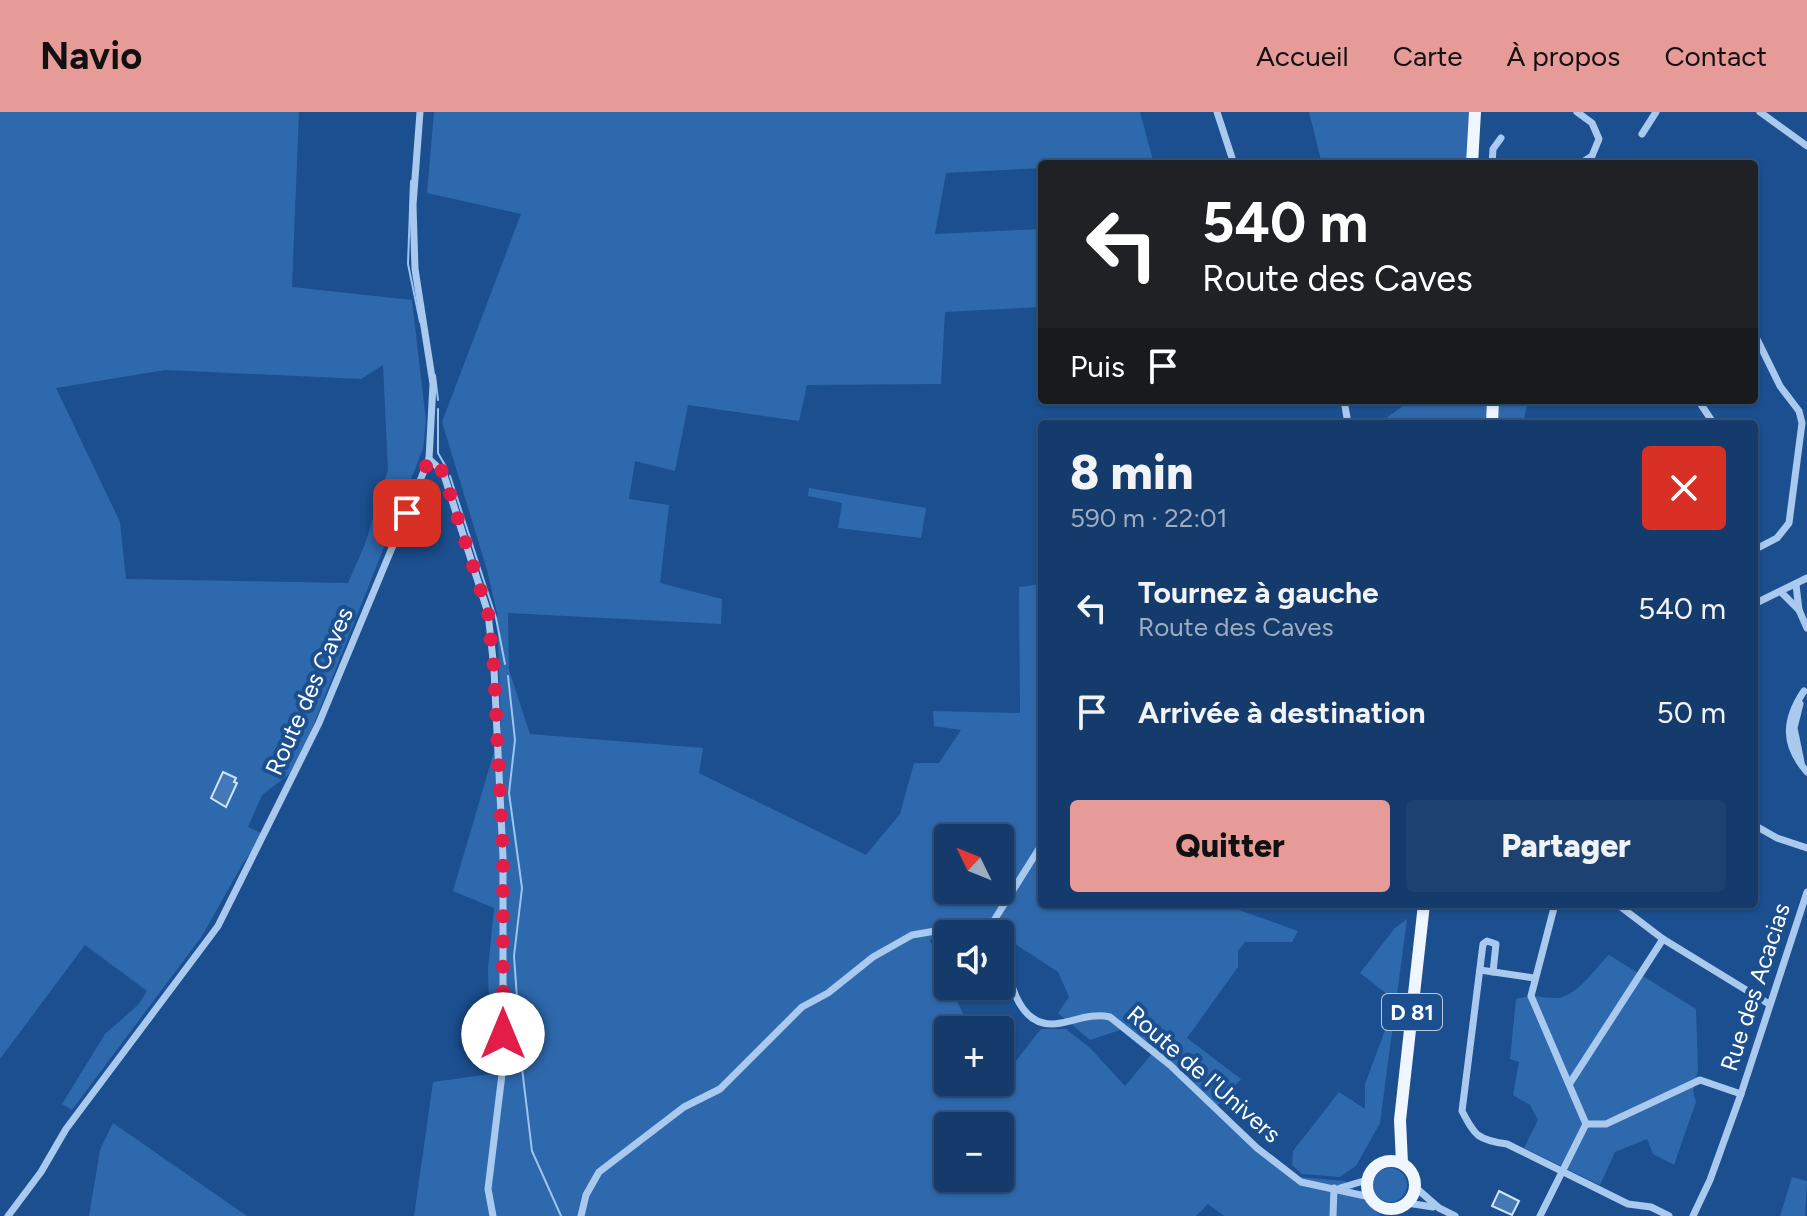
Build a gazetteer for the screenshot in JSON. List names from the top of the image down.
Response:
{
  "streets": {
    "main road": ["D 81"],
    "street": ["Route des Caves", "Rue des Acacias", "Route de l'Univers"]
  },
  "crossings": [
    ["D 81", "Route de l'Univers"]
  ],
  "north": "top left",
  "page": {
    "header": "Navio",
    "nav": [
      "Accueil",
      "Carte",
      "À propos",
      "Contact"
    ],
    "turn": ["540 m", "Route des Caves"],
    "then": "Puis",
    "heading": ["8 min", "590 m · 22:01"],
    "list": [
      {
        "name": "Tournez à gauche",
        "note": "Route des Caves",
        "value": "540 m"
      },
      {
        "name": "Arrivée à destination",
        "value": "50 m"
      }
    ],
    "buttons": ["Quitter", "Partager"],
    "map_buttons": ["+", "−"]
  }
}
